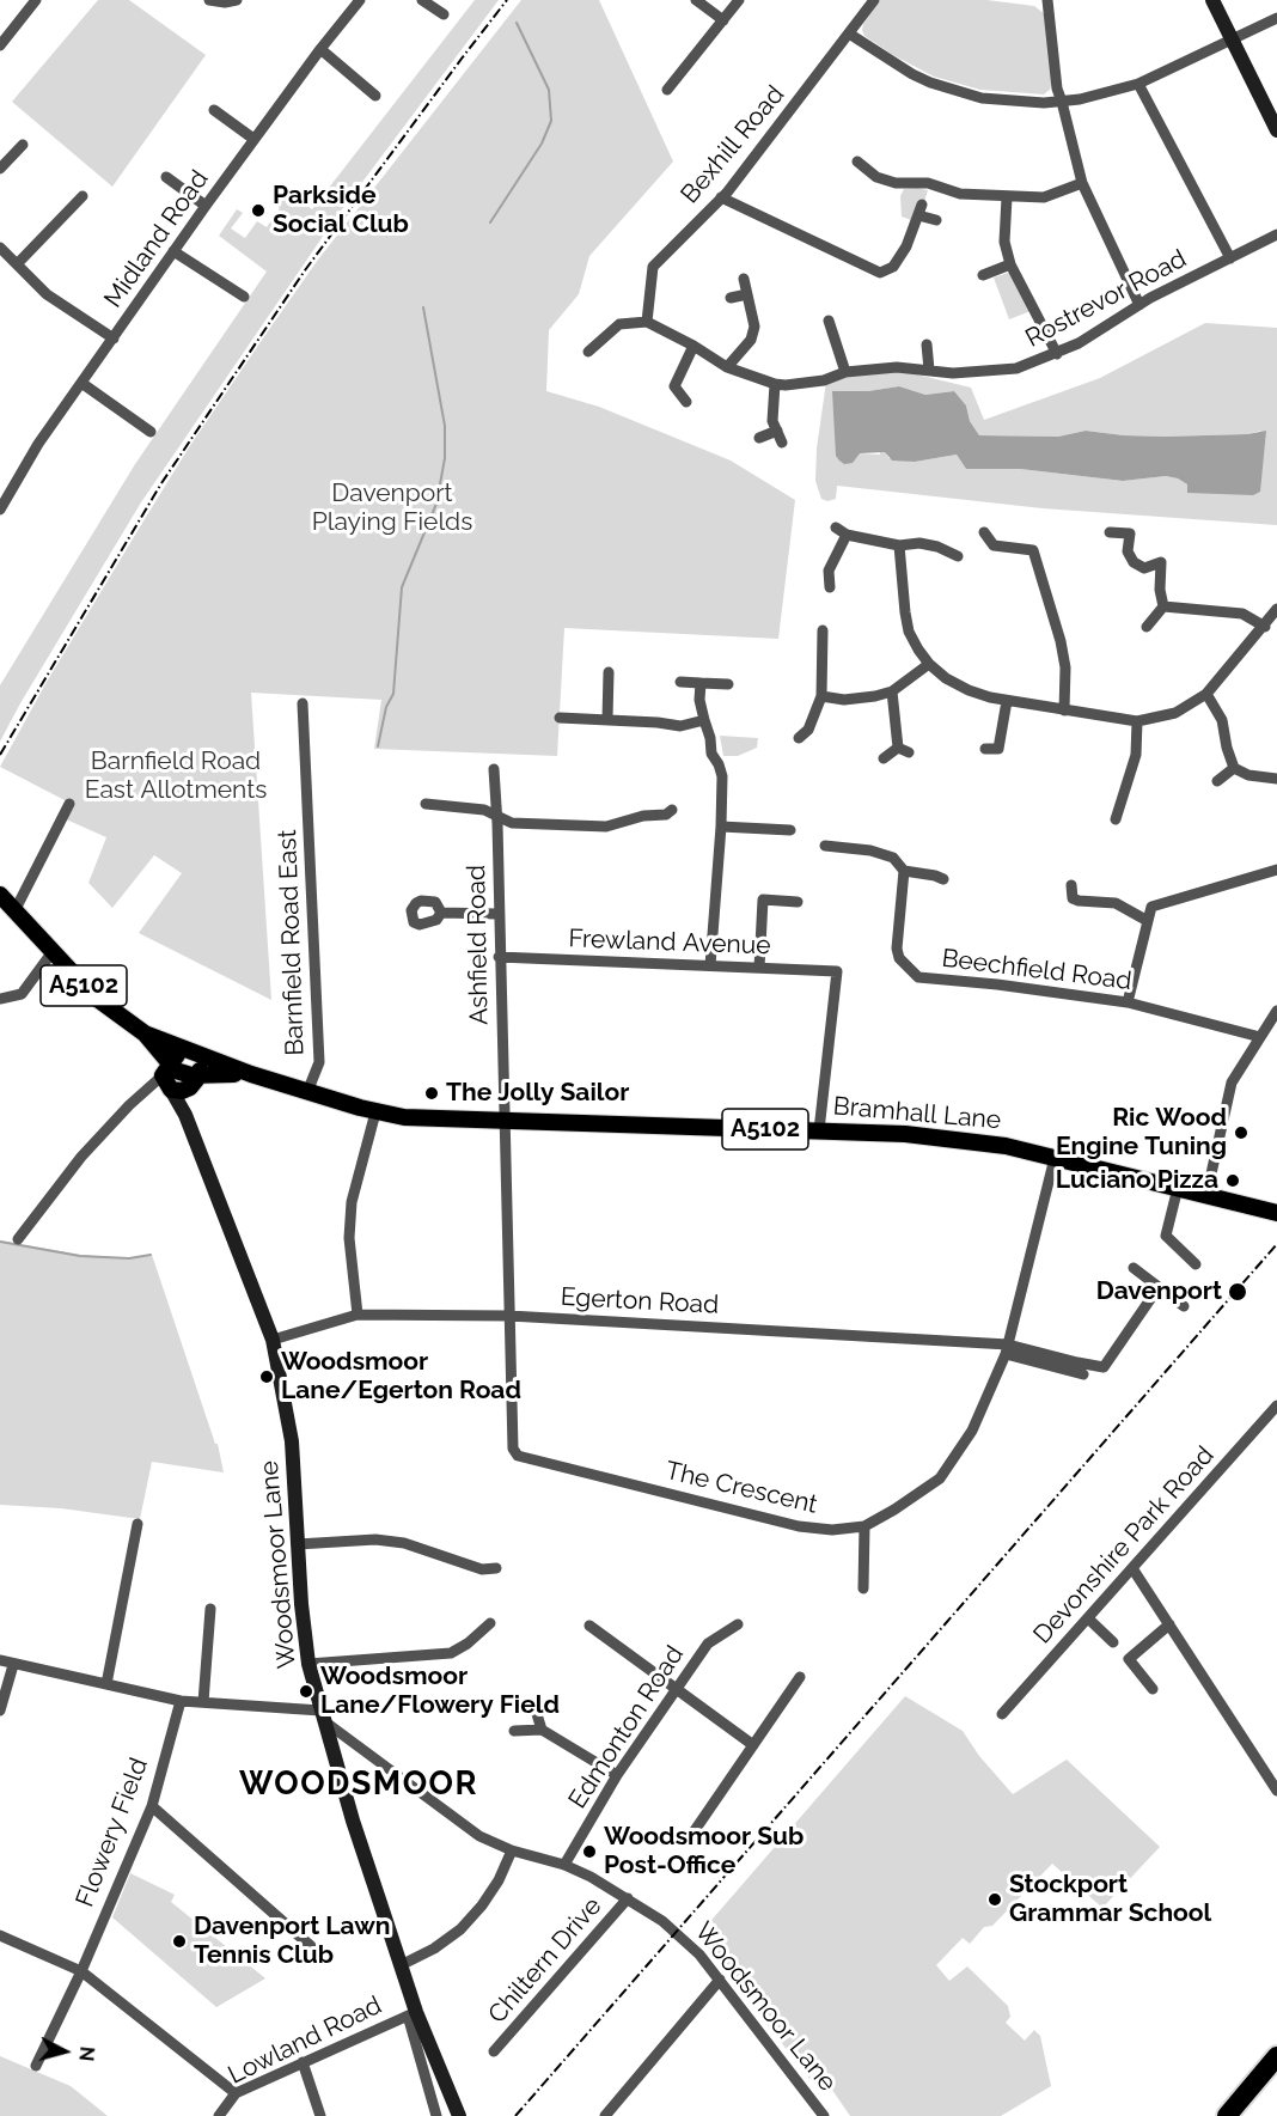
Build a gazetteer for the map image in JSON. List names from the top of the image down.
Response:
{
  "streets": {
    "main road": ["A5102", "Bramhall Lane"],
    "street": [
      "Bexhill Road",
      "Midland Road",
      "Rostrevor Road",
      "Barnfield Road East",
      "Frewland Avenue",
      "Ashfield Road",
      "Beechfield Road",
      "Egerton Road",
      "The Crescent",
      "Devonshire Park Road",
      "Woodsmoor Lane",
      "Edmonton Road",
      "Flowery Field",
      "Chiltern Drive",
      "Lowland Road"
    ]
  },
  "crossings": [
    ["Bexhill Road", "Rostrevor Road"],
    ["Barnfield Road East", "Bramhall Lane"],
    ["Frewland Avenue", "Ashfield Road"],
    ["Frewland Avenue", "Bramhall Lane"],
    ["Ashfield Road", "Bramhall Lane"],
    ["Ashfield Road", "The Crescent"],
    ["Bramhall Lane", "The Crescent"],
    ["Bramhall Lane", "Woodsmoor Lane"],
    ["Egerton Road", "The Crescent"],
    ["Egerton Road", "Woodsmoor Lane"],
    ["Woodsmoor Lane", "Edmonton Road"],
    ["Woodsmoor Lane", "Chiltern Drive"]
  ],
  "districts": ["WOODSMOOR"],
  "parks": ["Davenport Playing Fields", "Barnfield Road East Allotments"],
  "places": [
    "Parkside Social Club",
    "The Jolly Sailor",
    "Ric Wood Engine Tuning",
    "Luciano Pizza",
    "Davenport",
    "Woodsmoor Lane/Egerton Road",
    "Woodsmoor Lane/Flowery Field",
    "Woodsmoor Sub Post-Office",
    "Stockport Grammar School",
    "Davenport Lawn Tennis Club"
  ],
  "north": "right"
}
